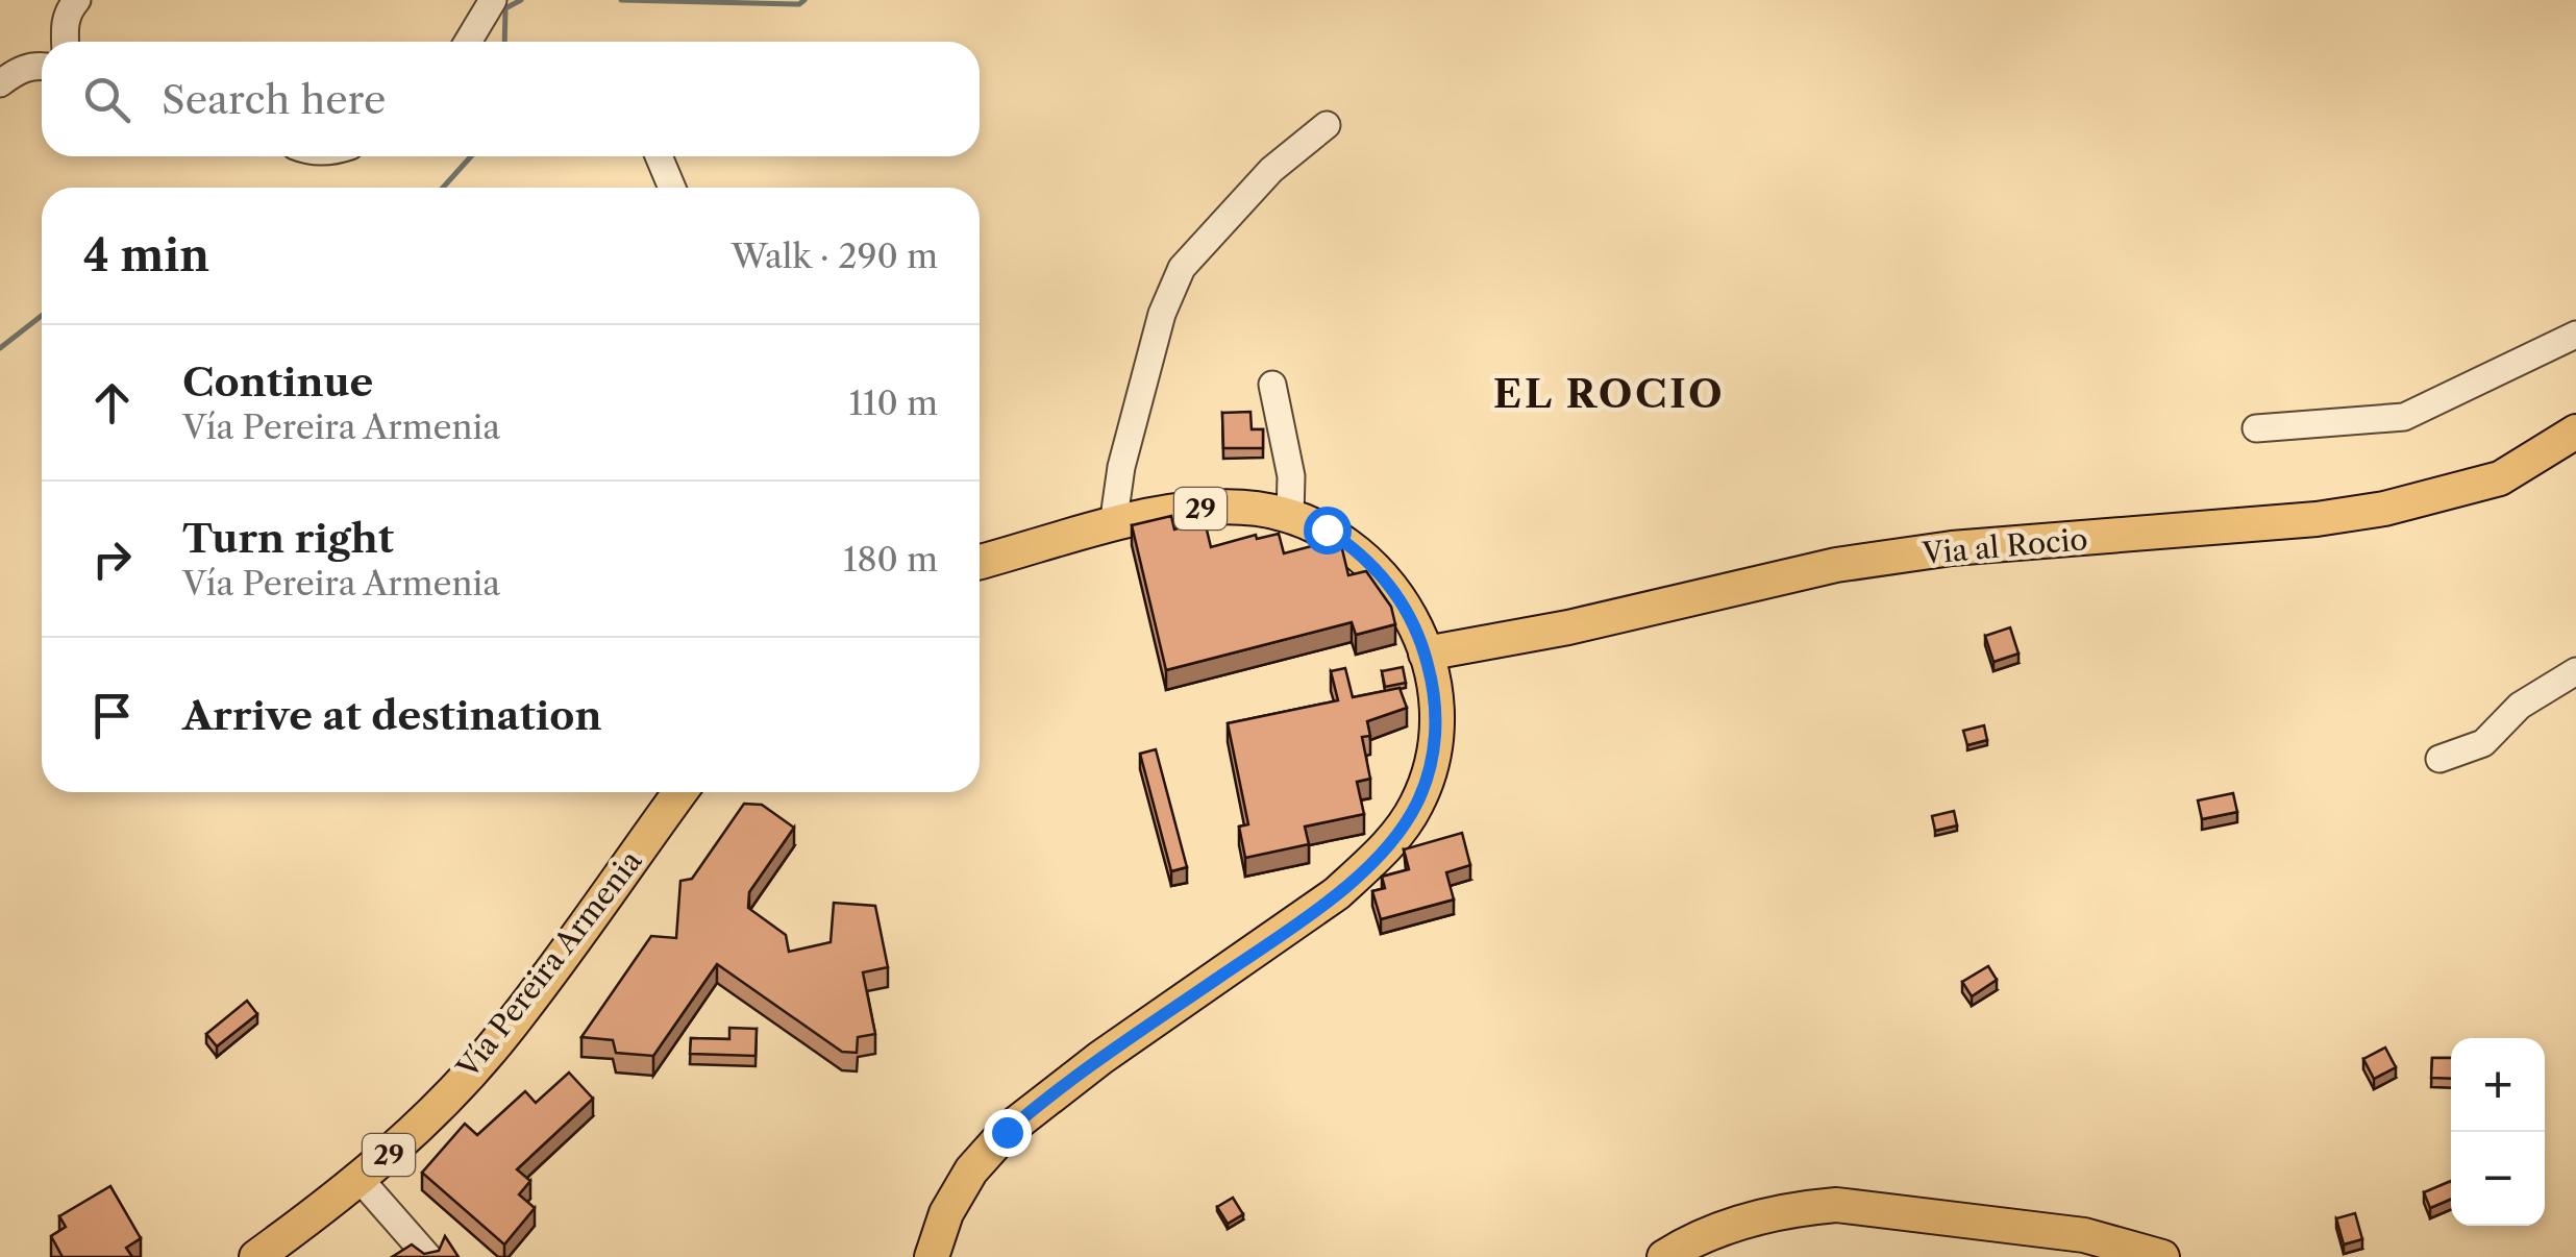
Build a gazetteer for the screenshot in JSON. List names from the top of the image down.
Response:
{
  "streets": {
    "main road": ["29", "Via al Rocio", "Vía Pereira Armenia"]
  },
  "crossings": [
    ["29", "Via al Rocio"]
  ],
  "districts": ["EL ROCIO"],
  "page": {
    "search": "Search here",
    "heading": ["4 min", "Walk · 290 m"],
    "list": [
      ["Continue", "Vía Pereira Armenia", "110 m"],
      ["Turn right", "Vía Pereira Armenia", "180 m"],
      "Arrive at destination"
    ],
    "map_buttons": ["+", "−"]
  }
}
